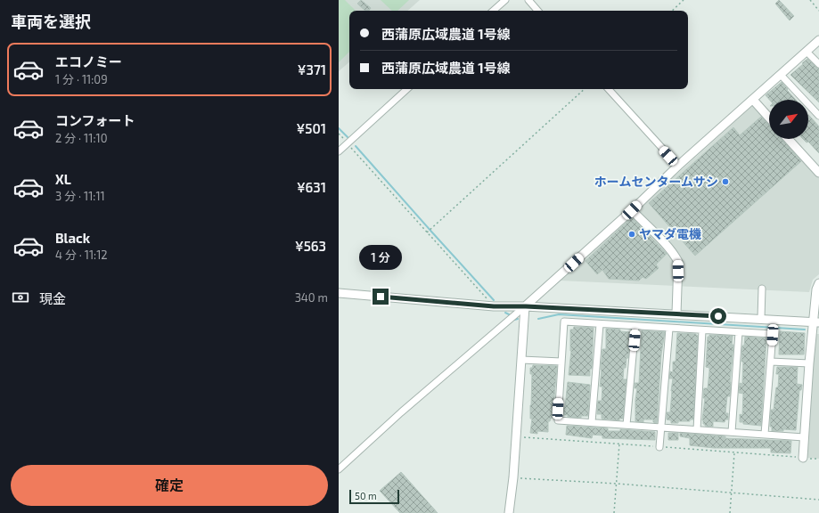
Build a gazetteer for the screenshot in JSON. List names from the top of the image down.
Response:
{
  "places": ["ホームセンタームサシ", "ヤマダ電機"],
  "scale_bar": "50 m",
  "north": "top right",
  "page": {
    "heading": "車両を選択",
    "banner": ["西蒲原広域農道 1号線", "西蒲原広域農道 1号線"],
    "list": [
      {
        "name": "エコノミー",
        "note": "1 分 · 11:09",
        "value": "¥371"
      },
      {
        "name": "コンフォート",
        "note": "2 分 · 11:10",
        "value": "¥501"
      },
      {
        "name": "XL",
        "note": "3 分 · 11:11",
        "value": "¥631"
      },
      {
        "name": "Black",
        "note": "4 分 · 11:12",
        "value": "¥563"
      }
    ],
    "bubble": "1 分",
    "pay": ["現金", "340 m"],
    "buttons": "確定",
    "scale": "50 m"
  }
}
